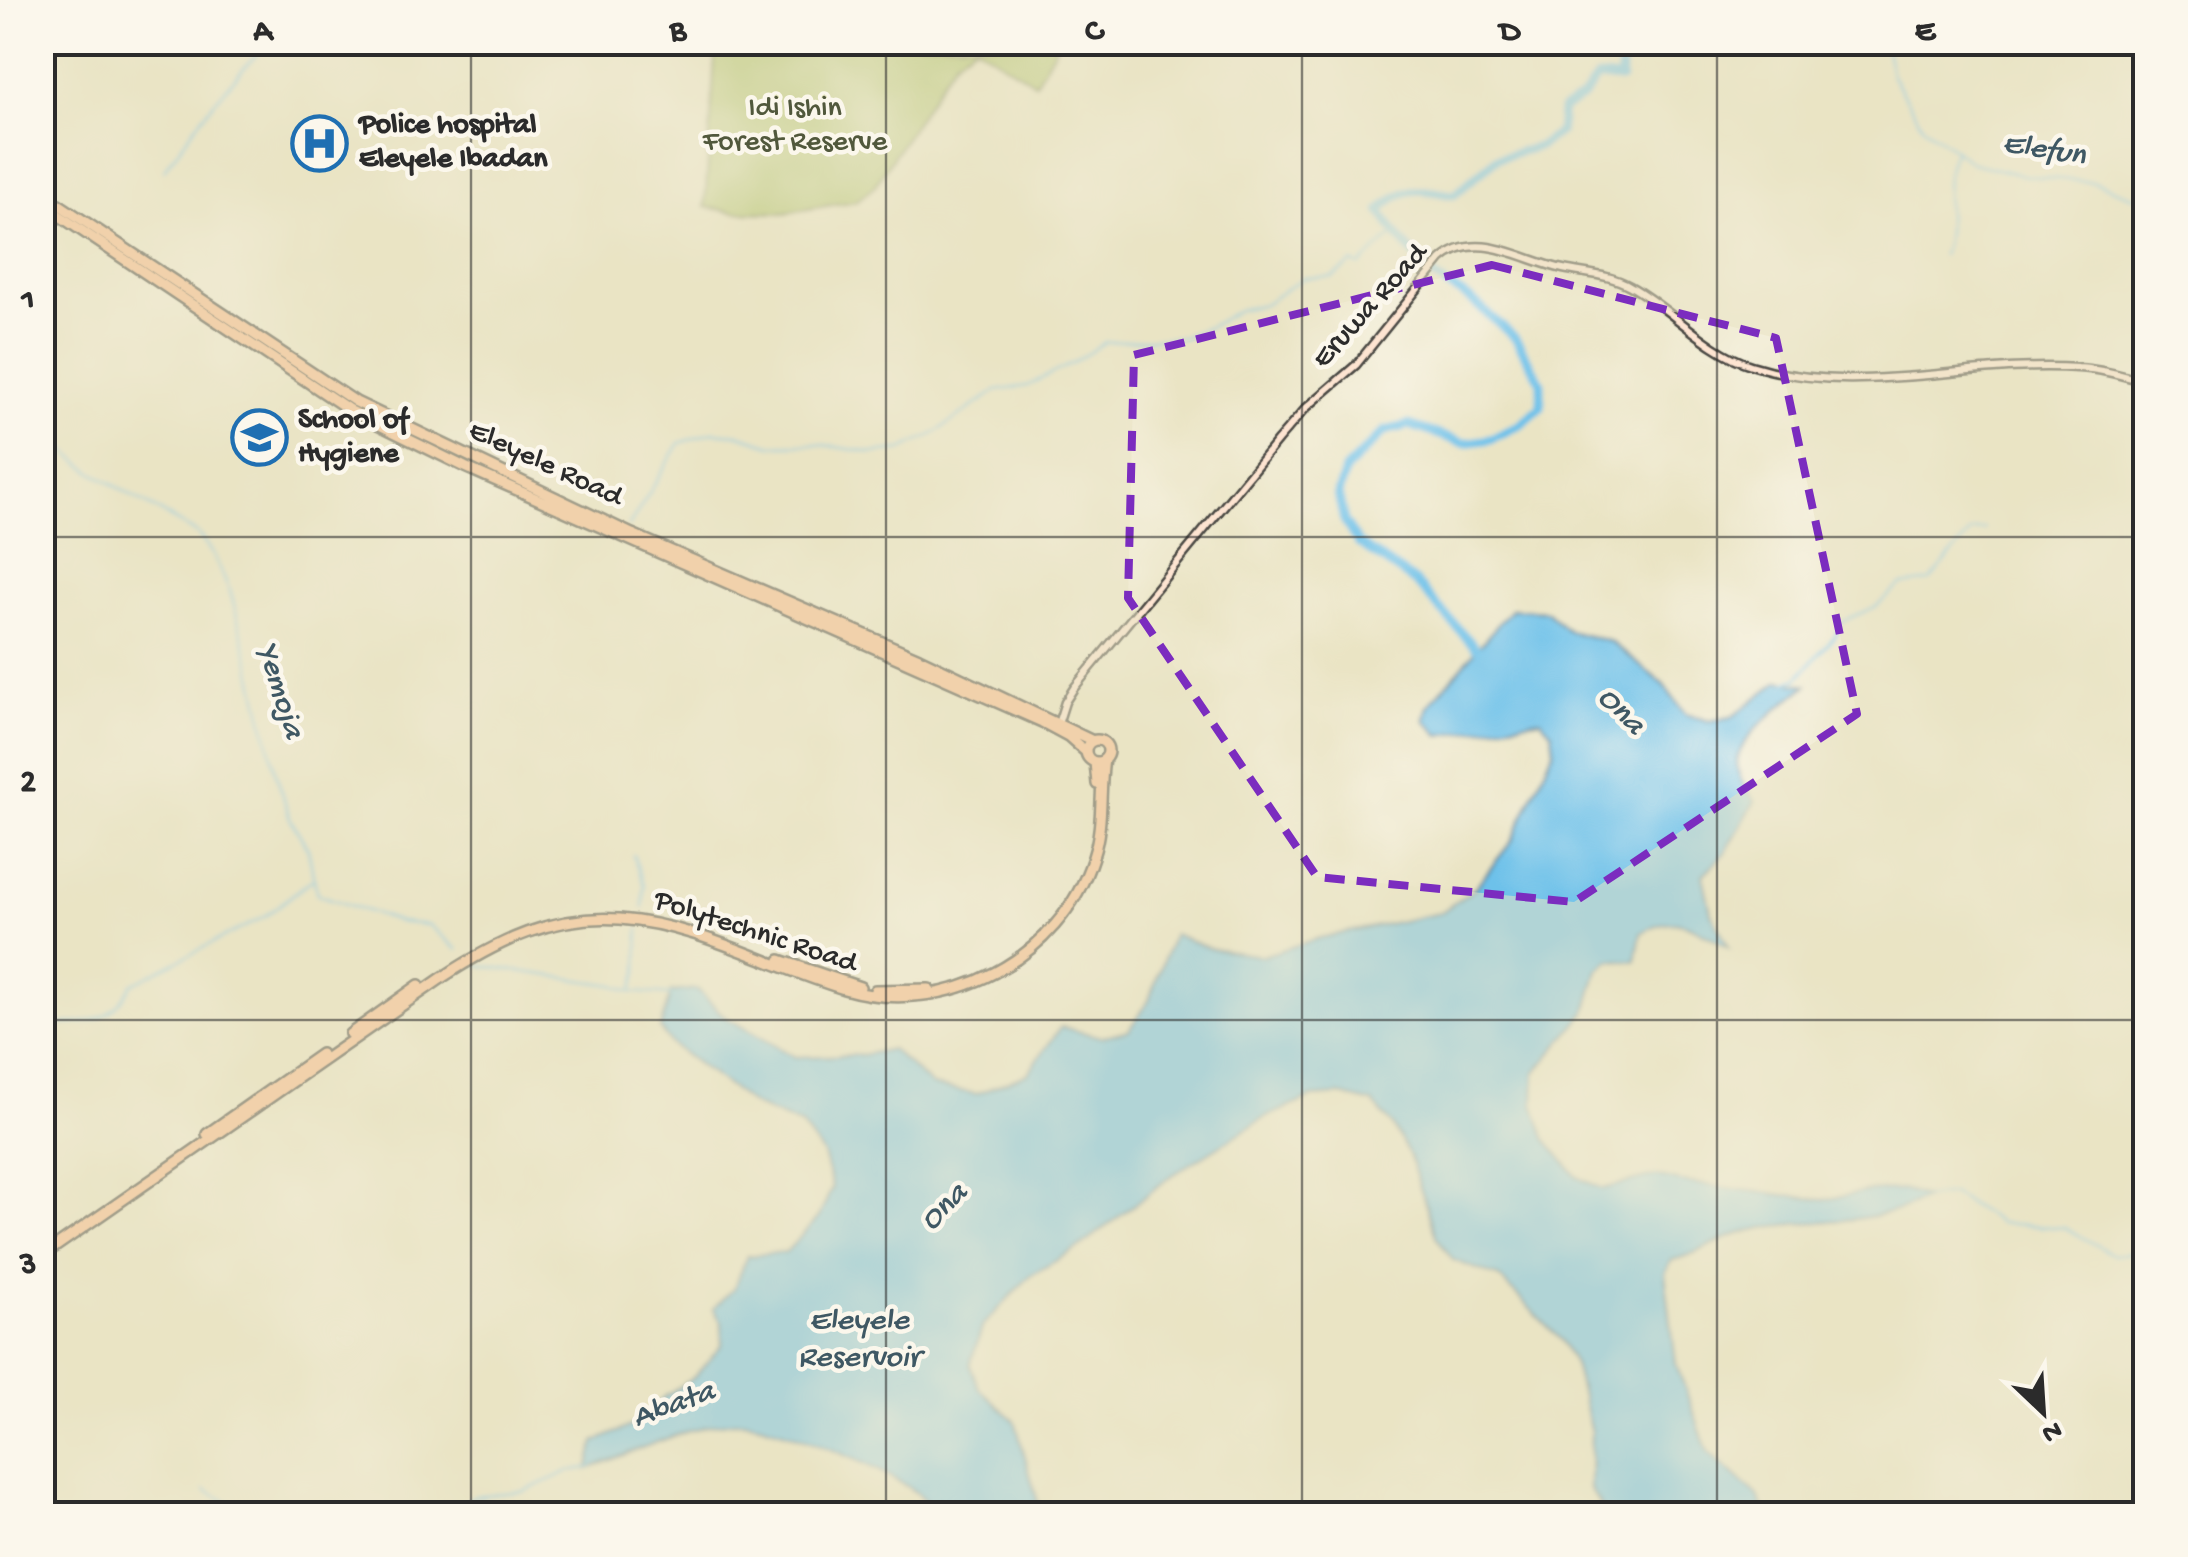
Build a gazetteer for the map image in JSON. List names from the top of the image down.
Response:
{
  "streets": {
    "main road": ["Eruwa Road", "Eleyele Road", "Polytechnic Road"]
  },
  "crossings": [
    ["Eruwa Road", "Eleyele Road"]
  ],
  "water": [
    "Elefun",
    "Yemoja",
    "Ona",
    "Eleyele Reservoir",
    "Abata"
  ],
  "parks": ["Idi Ishin Forest Reserve"],
  "places": {
    "hospital": ["Police hospital Eleyele Ibadan"],
    "school or university": ["School of Hygiene"]
  },
  "north": "bottom right",
  "grid": {
    "columns": [
      "A",
      "B",
      "C",
      "D",
      "E"
    ],
    "rows": ["1", "2", "3"]
  }
}
